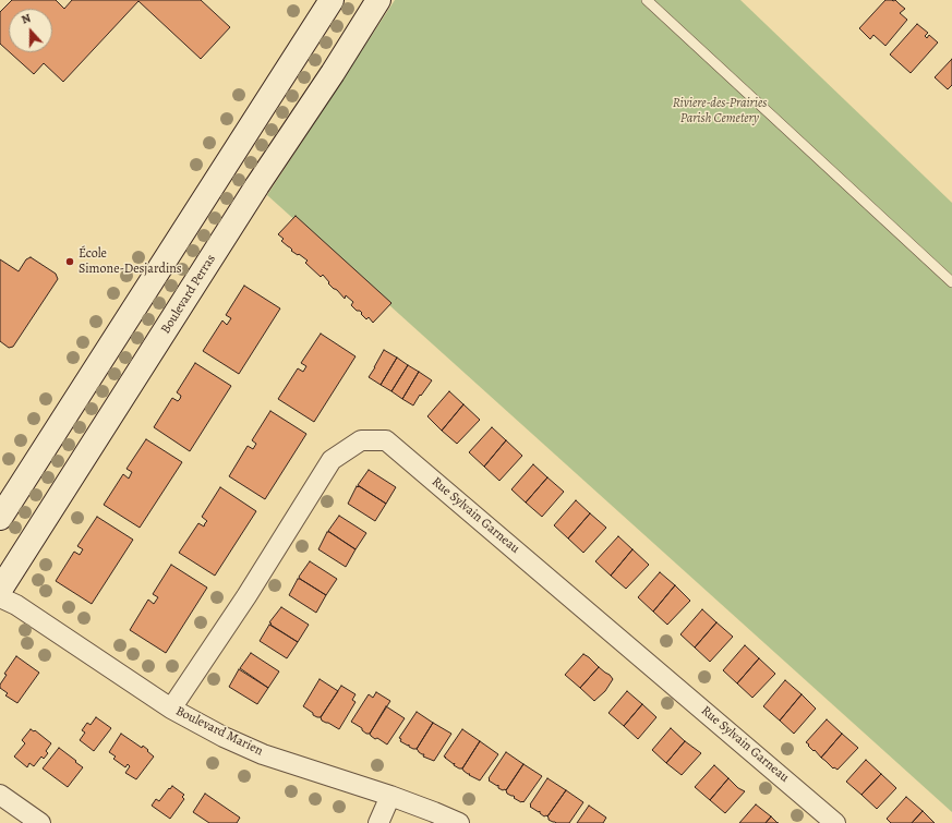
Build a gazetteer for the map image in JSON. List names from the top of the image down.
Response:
{
  "streets": {
    "main road": ["Boulevard Perras"],
    "street": ["Rue Sylvain Garneau", "Boulevard Marien"]
  },
  "crossings": [
    ["Rue Sylvain Garneau", "Boulevard Marien"]
  ],
  "parks": ["Riviere-des-Prairies Parish Cemetery"],
  "places": ["École Simone-Desjardins"],
  "north": "top"
}
